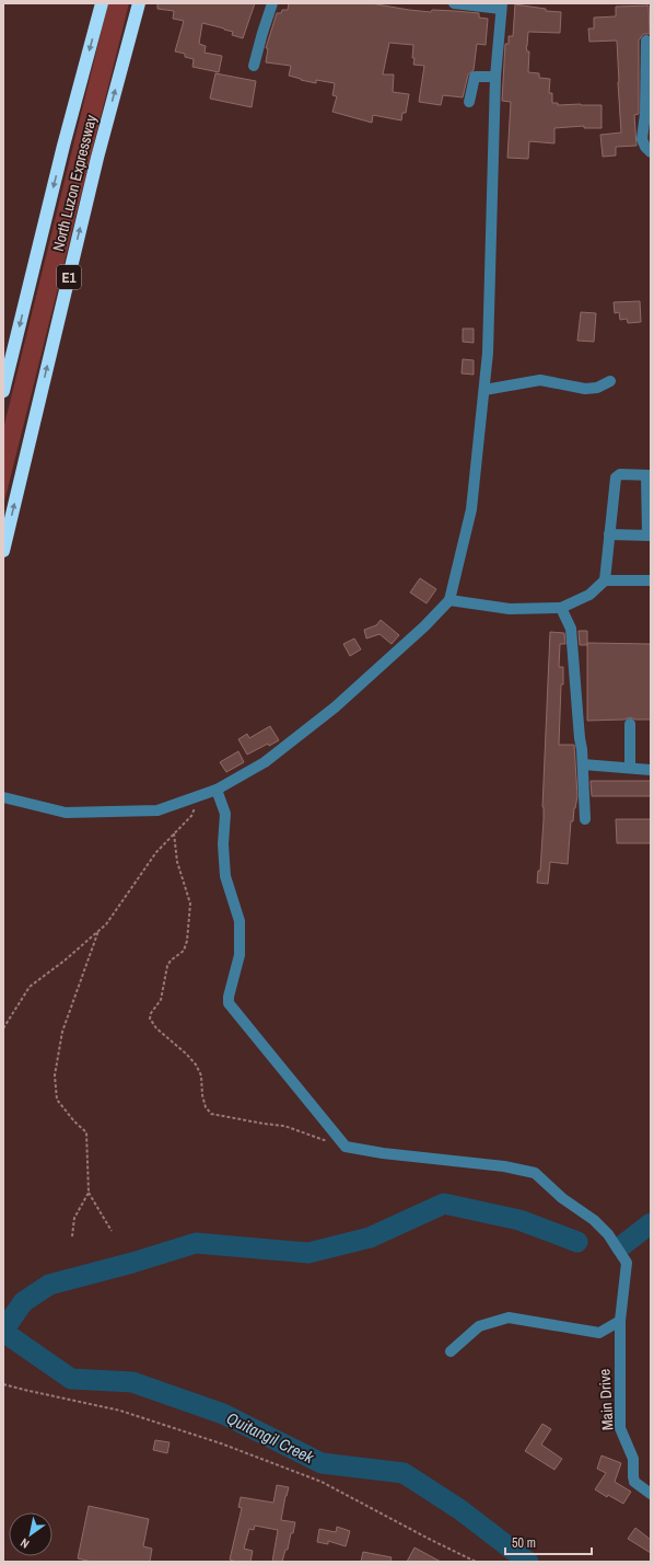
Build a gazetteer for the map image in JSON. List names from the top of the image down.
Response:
{
  "streets": {
    "highway": ["North Luzon Expressway", "E1"],
    "street": ["Main Drive"]
  },
  "water": ["Quitangil Creek"],
  "scale_bar": "50 m",
  "north": "bottom left"
}
